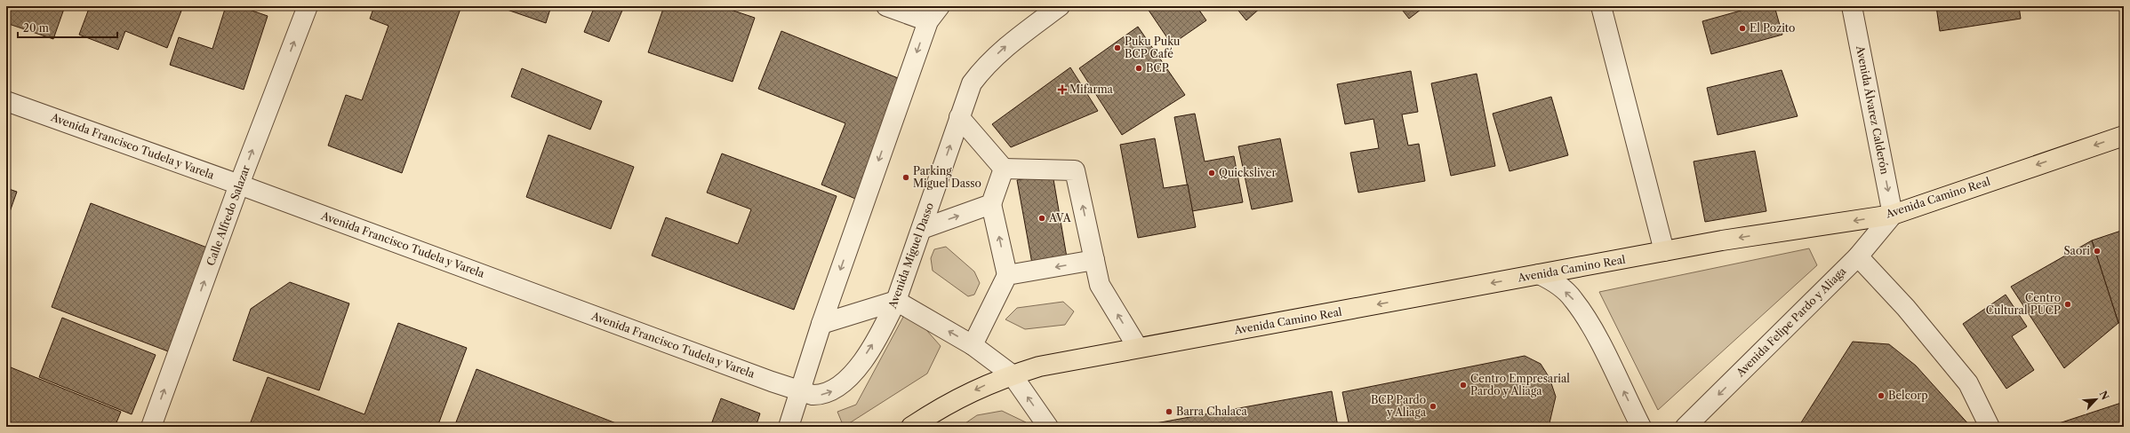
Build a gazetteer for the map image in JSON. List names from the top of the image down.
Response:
{
  "streets": {
    "main road": ["Avenida Camino Real"],
    "street": [
      "Avenida Álvarez Calderón",
      "Avenida Francisco Tudela y Varela",
      "Calle Alfredo Salazar",
      "Avenida Miguel Dasso",
      "Avenida Felipe Pardo y Aliaga"
    ]
  },
  "crossings": [
    ["Avenida Álvarez Calderón", "Avenida Camino Real"],
    ["Avenida Álvarez Calderón", "Avenida Felipe Pardo y Aliaga"],
    ["Avenida Francisco Tudela y Varela", "Calle Alfredo Salazar"],
    ["Avenida Francisco Tudela y Varela", "Avenida Miguel Dasso"],
    ["Avenida Camino Real", "Avenida Felipe Pardo y Aliaga"]
  ],
  "one_way": [
    "Avenida Álvarez Calderón",
    "Avenida Camino Real",
    "Calle Alfredo Salazar",
    "Avenida Felipe Pardo y Aliaga"
  ],
  "places": {
    "other": [
      "El Pozito",
      "Puku Puku BCP Café",
      "BCP",
      "Quicksliver",
      "Parking Miguel Dasso",
      "AVA",
      "Saori",
      "Centro Cultural PUCP",
      "Centro Empresarial Pardo y Aliaga",
      "Belcorp",
      "BCP Pardo y Aliaga",
      "Barra Chalaca"
    ],
    "health": ["Mifarma"]
  },
  "scale_bar": "20 m",
  "north": "top right"
}
